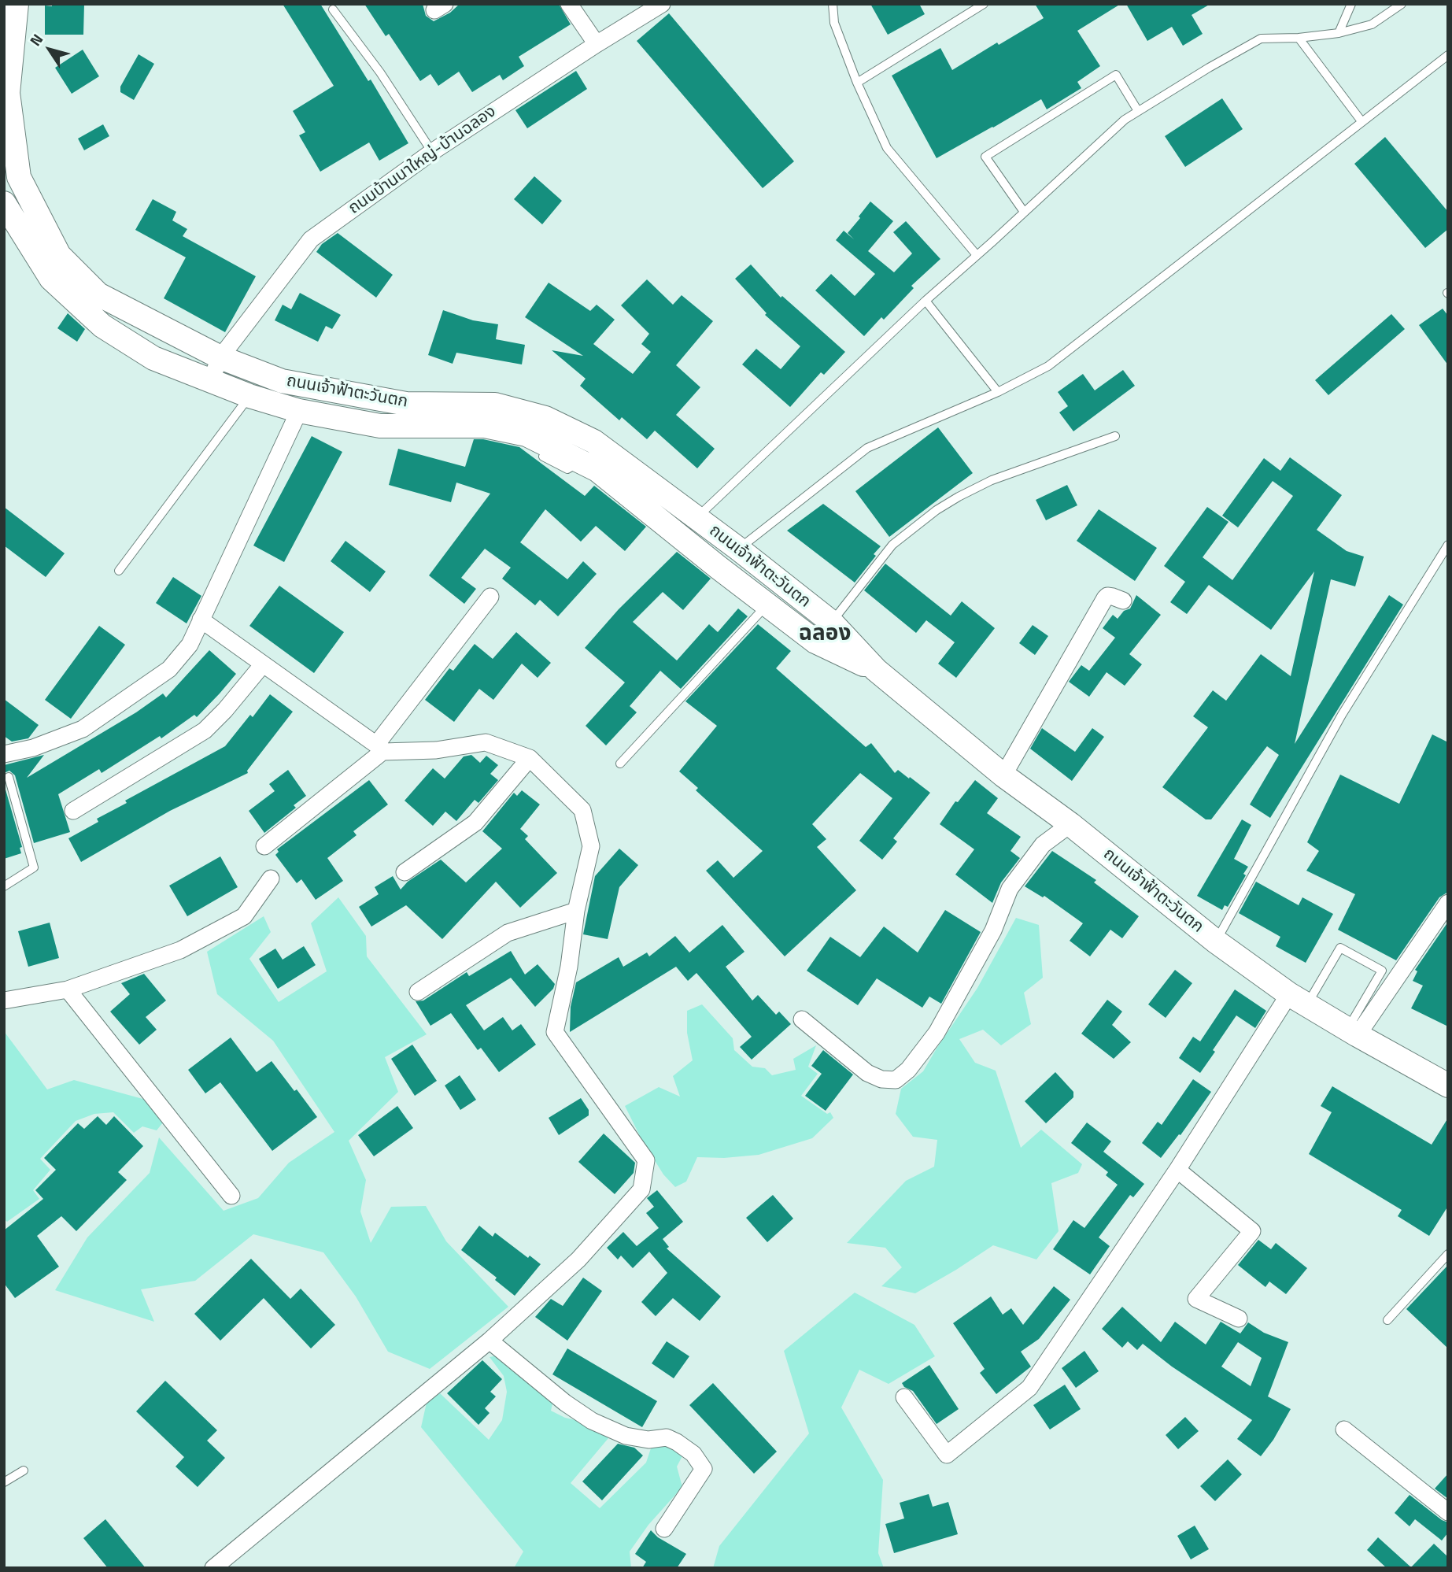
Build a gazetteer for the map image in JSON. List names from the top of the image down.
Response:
{
  "streets": {
    "main road": ["ถนนเจ้าฟ้าตะวันตก"],
    "street": ["ถนนบ้านนาใหญ่-บ้านฉลอง"]
  },
  "crossings": [
    ["ถนนบ้านนาใหญ่-บ้านฉลอง", "ถนนเจ้าฟ้าตะวันตก"]
  ],
  "districts": ["ฉลอง"],
  "north": "top left"
}
